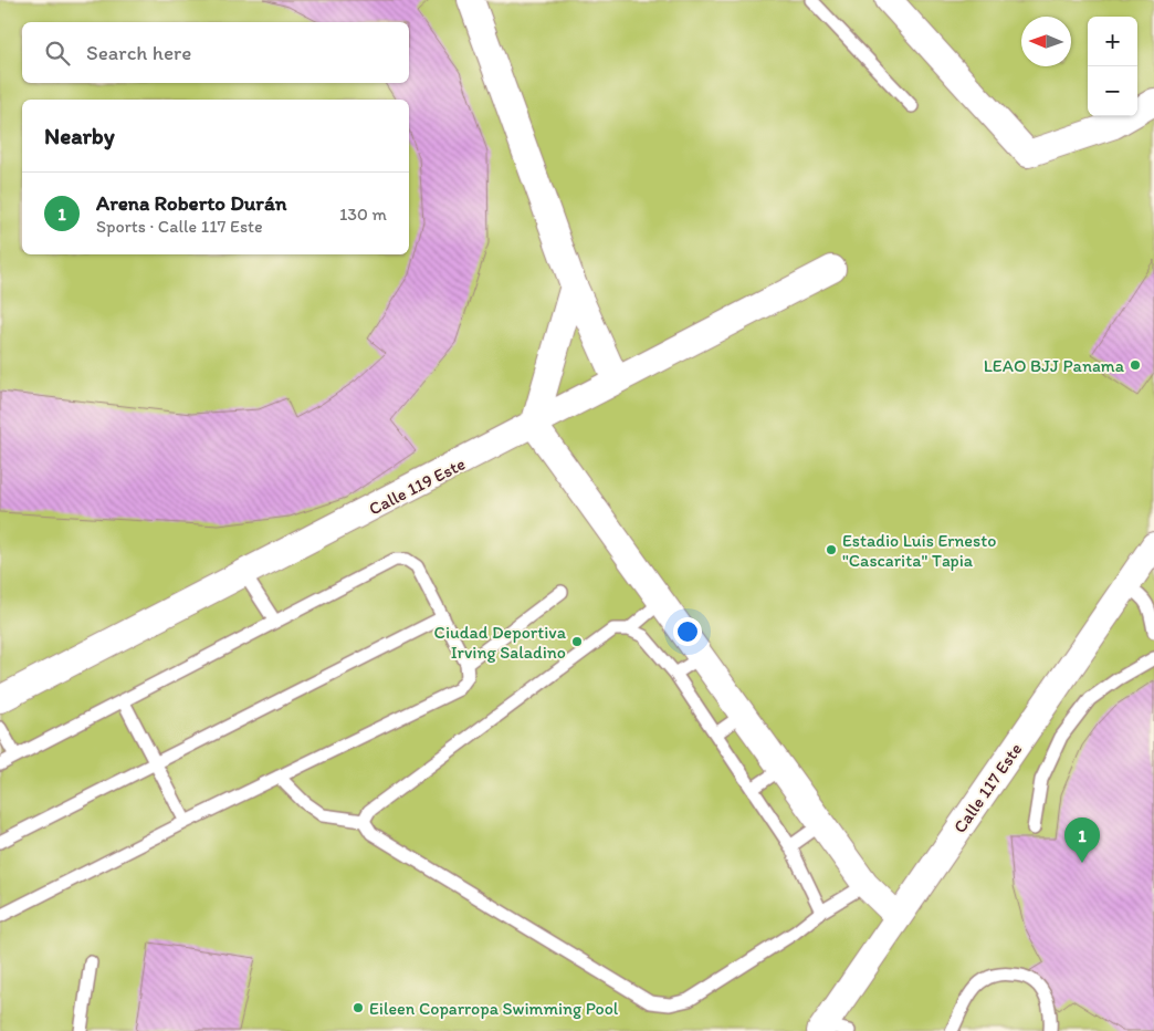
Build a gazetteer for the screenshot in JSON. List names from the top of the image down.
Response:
{
  "streets": {
    "street": ["Calle 119 Este", "Calle 117 Este"]
  },
  "places": [
    "LEAO BJJ Panama",
    "Estadio Luis Ernesto \"Cascarita\" Tapia",
    "Ciudad Deportiva Irving Saladino",
    "Eileen Coparropa Swimming Pool"
  ],
  "north": "left",
  "page": {
    "map_buttons": ["+", "−"],
    "search": "Search here",
    "heading": "Nearby",
    "list": [
      {
        "mark": "1",
        "name": "Arena Roberto Durán",
        "note": "Sports · Calle 117 Este",
        "value": "130 m"
      }
    ],
    "pins": "1"
  }
}
